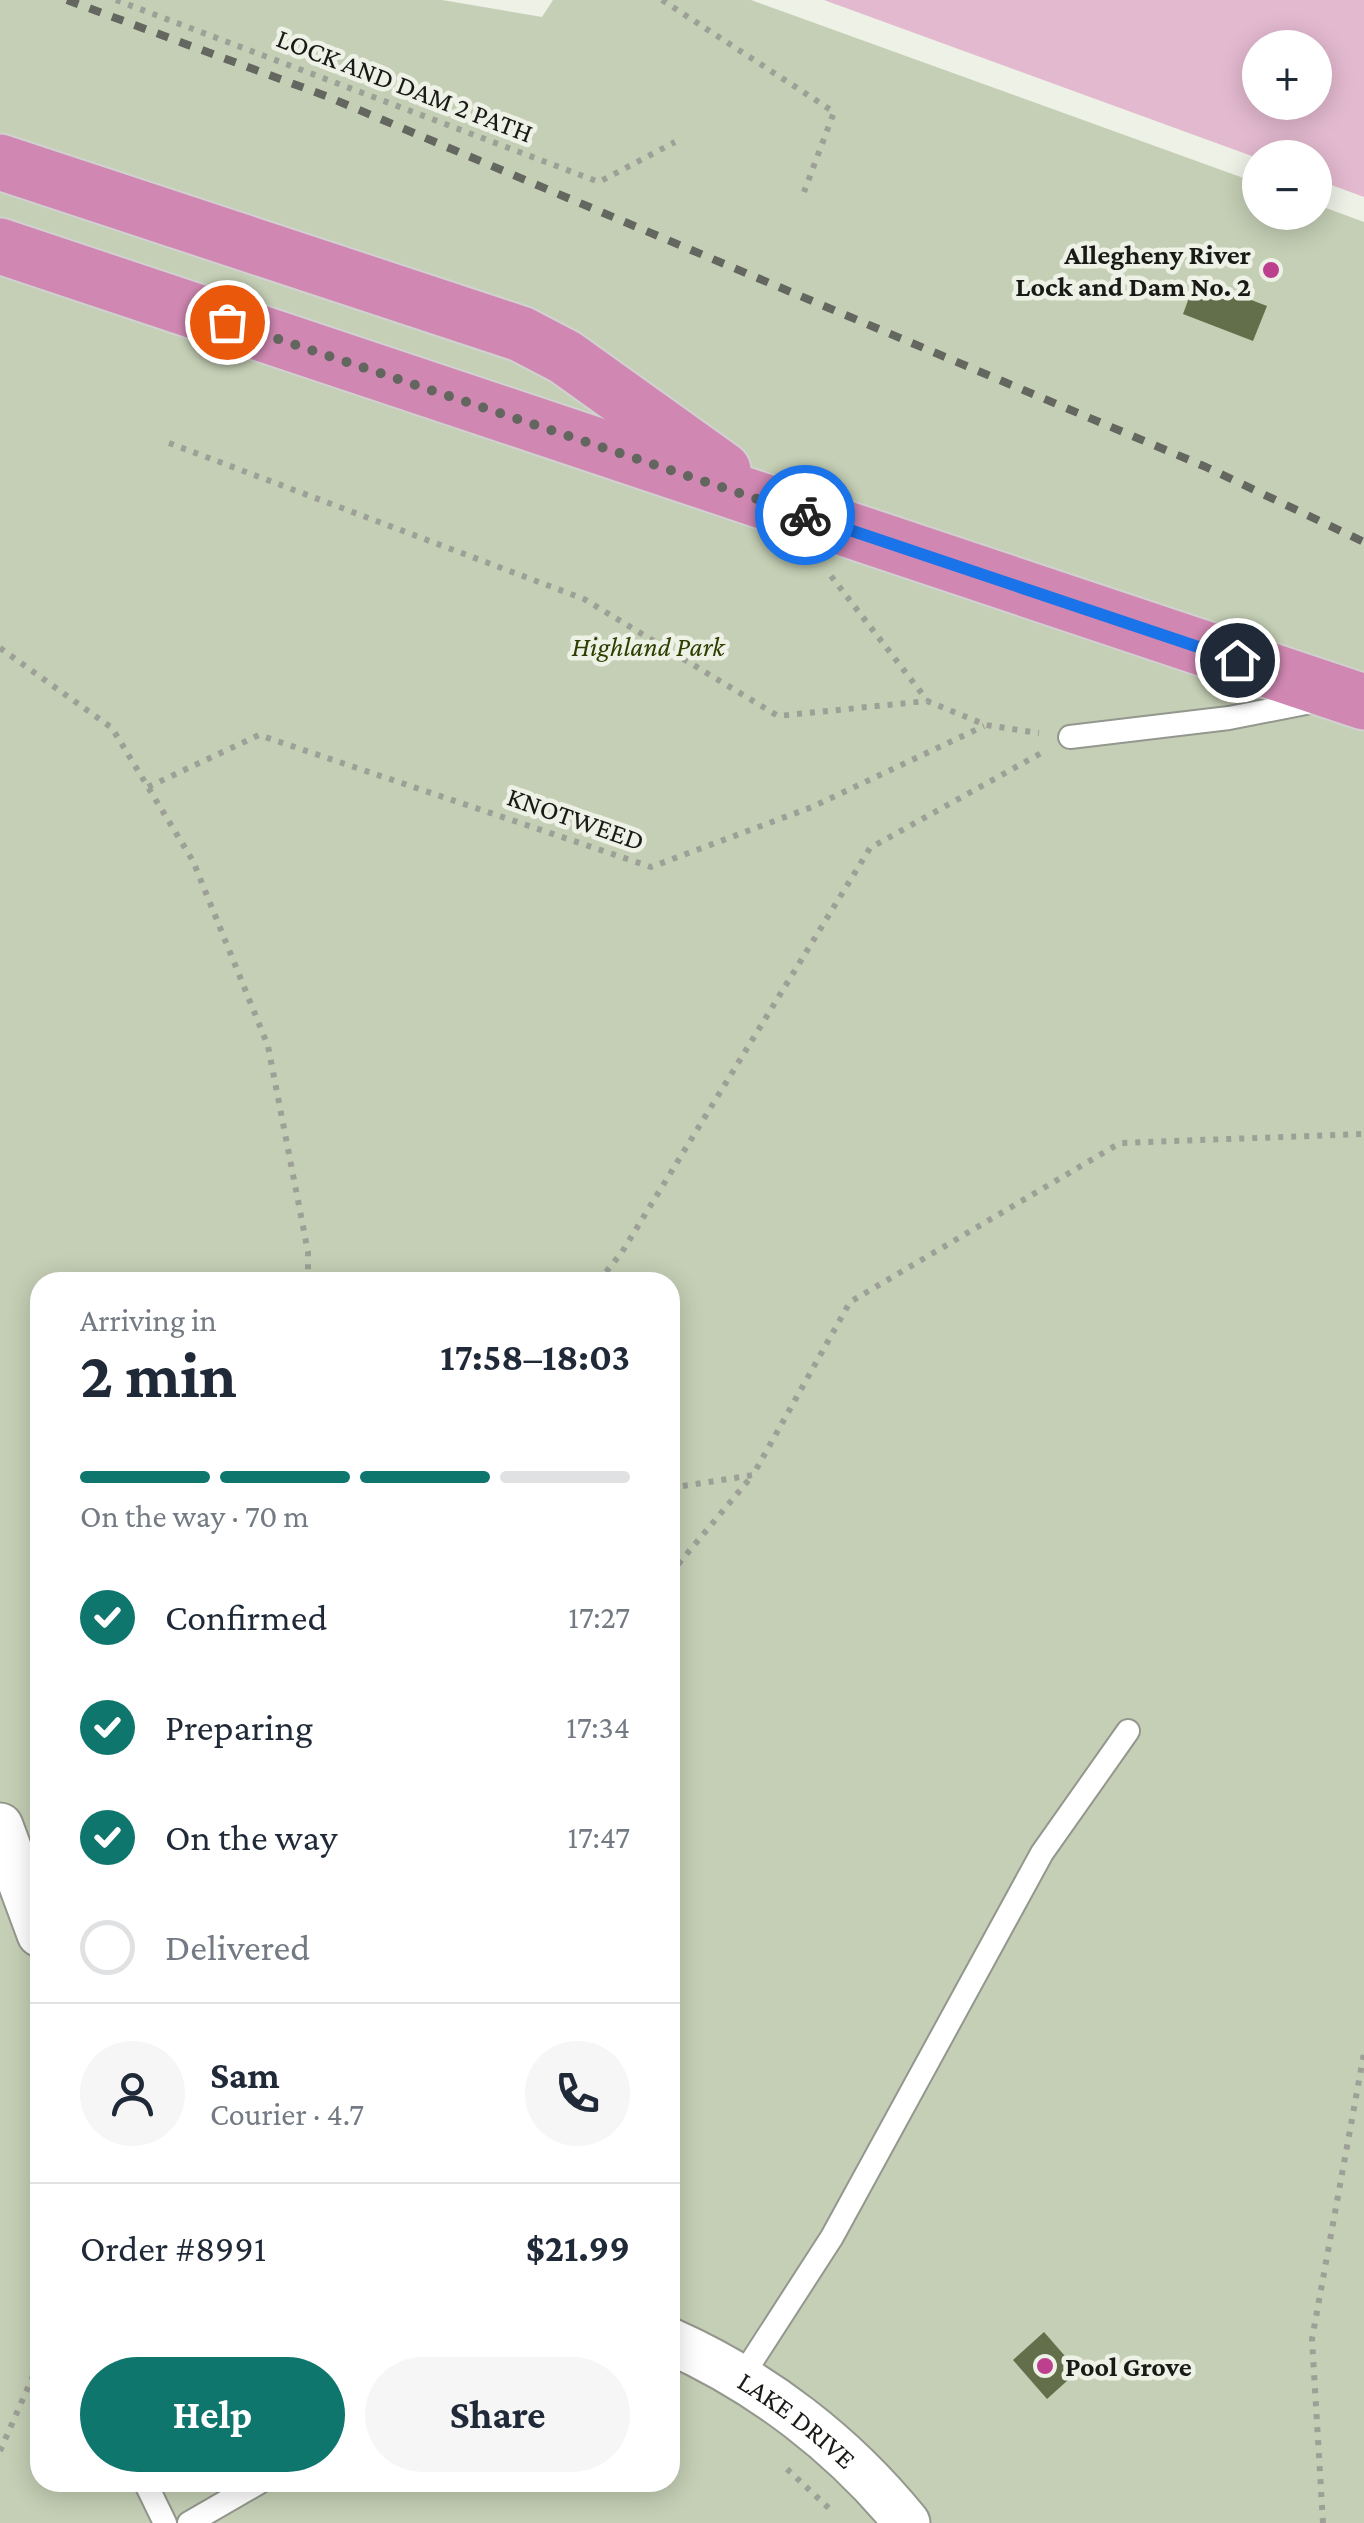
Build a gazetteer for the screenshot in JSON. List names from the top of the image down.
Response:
{
  "streets": {
    "street": ["LAKE DRIVE"],
    "path": ["LOCK AND DAM 2 PATH", "KNOTWEED"]
  },
  "parks": ["Highland Park"],
  "places": ["Allegheny River Lock and Dam No. 2", "Pool Grove"],
  "page": {
    "map_buttons": ["+", "−"],
    "heading": ["2 min", "Arriving in", "17:58–18:03"],
    "panel": [
      "Sam",
      "Courier · 4.7",
      "Order #8991",
      "$21.99"
    ],
    "bar": "On the way · 70 m",
    "list": [
      ["Confirmed", "17:27"],
      ["Preparing", "17:34"],
      ["On the way", "17:47"],
      "Delivered"
    ],
    "buttons": ["Help", "Share"]
  }
}
